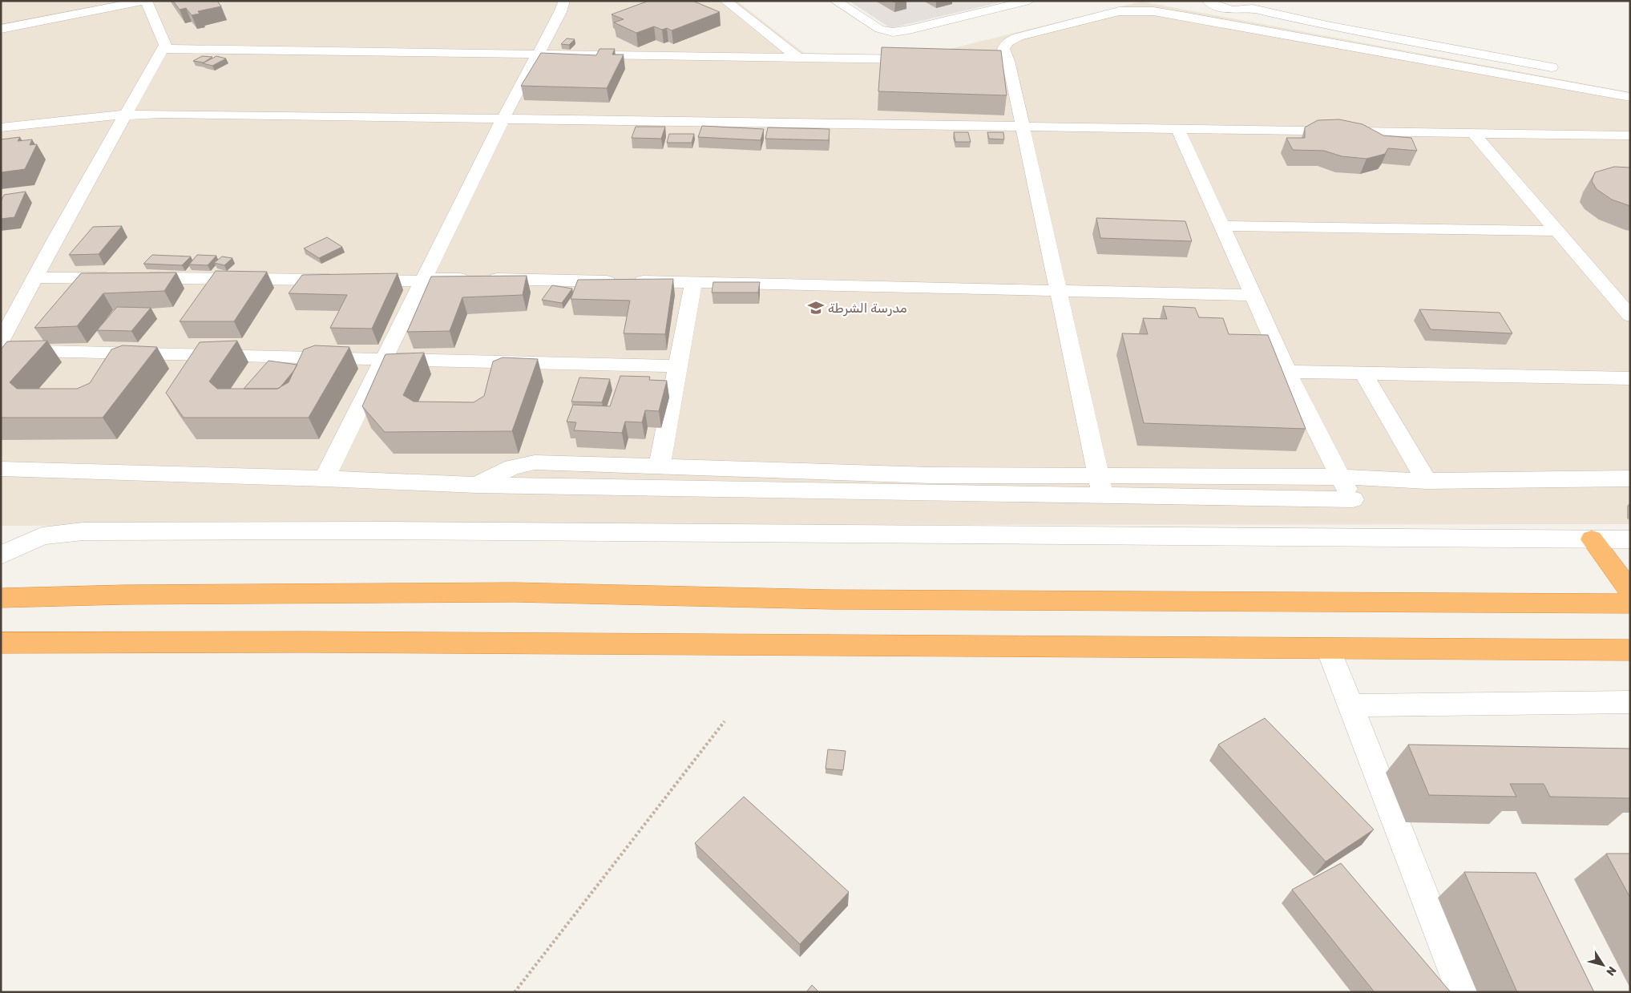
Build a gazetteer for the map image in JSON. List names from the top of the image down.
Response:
{
  "places": {
    "school or university": ["مدرسة الشرطة"]
  },
  "north": "bottom right"
}
